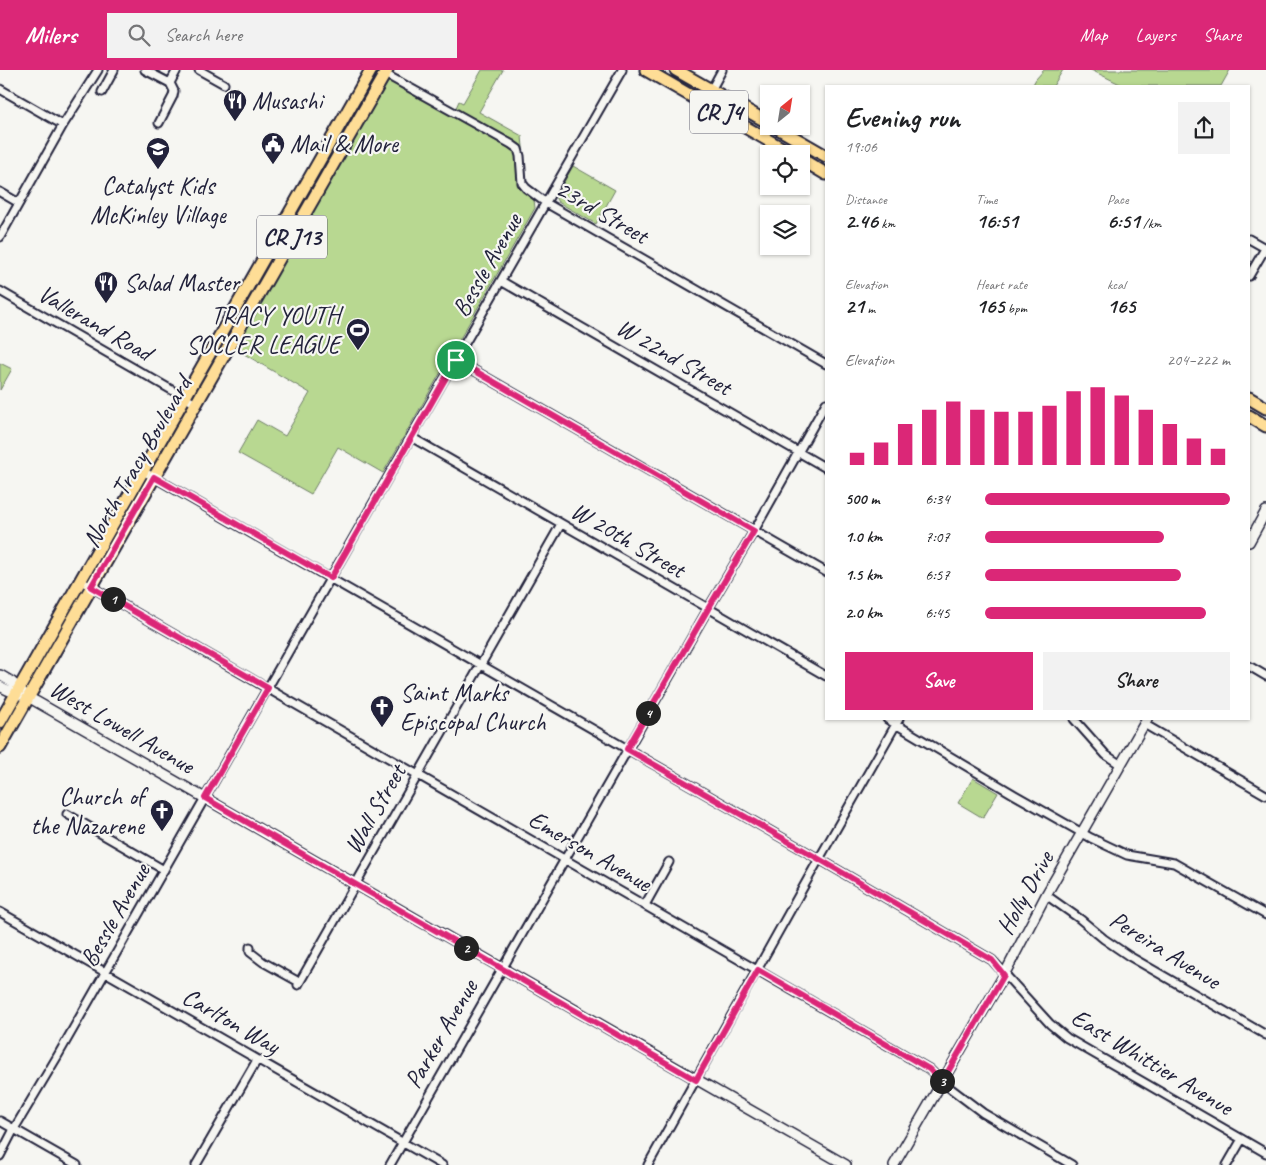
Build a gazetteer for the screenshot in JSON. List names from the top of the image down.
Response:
{
  "streets": {
    "main road": ["CR J4", "CR J13", "North Tracy Boulevard"],
    "street": [
      "23rd Street",
      "Bessle Avenue",
      "Vallerand Road",
      "W 22nd Street",
      "W 20th Street",
      "West Lowell Avenue",
      "Wall Street",
      "Emerson Avenue",
      "Holly Drive",
      "Pereira Avenue",
      "Carlton Way",
      "Parker Avenue",
      "East Whittier Avenue"
    ]
  },
  "crossings": [
    ["23rd Street", "Bessle Avenue"],
    ["23rd Street", "North Tracy Boulevard"],
    ["Bessle Avenue", "W 22nd Street"],
    ["Bessle Avenue", "W 20th Street"],
    ["Bessle Avenue", "West Lowell Avenue"],
    ["Bessle Avenue", "Emerson Avenue"],
    ["Bessle Avenue", "Carlton Way"],
    ["Bessle Avenue", "East Whittier Avenue"],
    ["Vallerand Road", "North Tracy Boulevard"],
    ["W 22nd Street", "Parker Avenue"],
    ["North Tracy Boulevard", "West Lowell Avenue"],
    ["North Tracy Boulevard", "Emerson Avenue"],
    ["North Tracy Boulevard", "East Whittier Avenue"],
    ["W 20th Street", "Wall Street"],
    ["W 20th Street", "Parker Avenue"],
    ["West Lowell Avenue", "Wall Street"],
    ["West Lowell Avenue", "Parker Avenue"],
    ["Wall Street", "Emerson Avenue"],
    ["Wall Street", "East Whittier Avenue"],
    ["Emerson Avenue", "Holly Drive"],
    ["Emerson Avenue", "Parker Avenue"],
    ["Holly Drive", "Pereira Avenue"],
    ["Holly Drive", "East Whittier Avenue"],
    ["Carlton Way", "Parker Avenue"],
    ["Parker Avenue", "East Whittier Avenue"]
  ],
  "places": {
    "restaurant": ["Musashi", "Salad Master"],
    "public building": ["Mail & More"],
    "school or university": ["Catalyst Kids McKinley Village"],
    "sports": ["TRACY YOUTH SOCCER LEAGUE"],
    "church": ["Saint Marks Episcopal Church", "Church of the Nazarene"]
  },
  "north": "top right",
  "page": {
    "header": "Milers",
    "search": "Search here",
    "nav": ["Map", "Layers", "Share"],
    "heading": ["Evening run", "19:06"],
    "stats": [
      ["Distance", "2.46 km"],
      ["Time", "16:51"],
      ["Pace", "6:51 /km"],
      ["Elevation", "21 m"],
      ["Heart rate", "165 bpm"],
      ["kcal", "165"]
    ],
    "chart": ["Elevation", "204–222 m"],
    "list": [
      {
        "name": "500 m",
        "note": "6:34"
      },
      {
        "name": "1.0 km",
        "note": "7:07"
      },
      {
        "name": "1.5 km",
        "note": "6:57"
      },
      {
        "name": "2.0 km",
        "note": "6:45"
      }
    ],
    "pins": [
      "1",
      "4",
      "2",
      "3"
    ],
    "buttons": ["Save", "Share"]
  }
}
